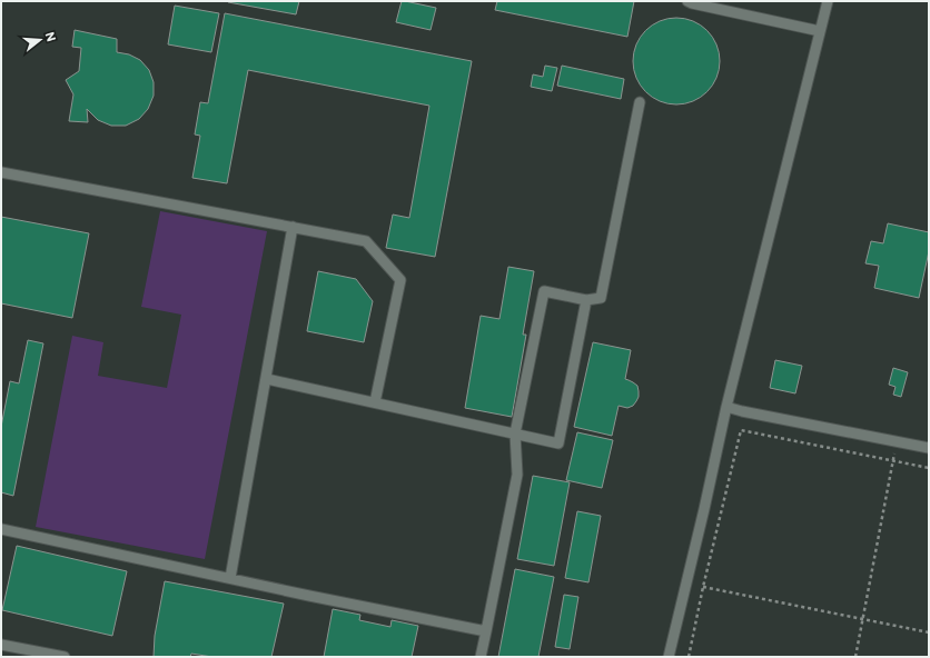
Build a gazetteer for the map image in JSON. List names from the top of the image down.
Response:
{
  "north": "right"
}
